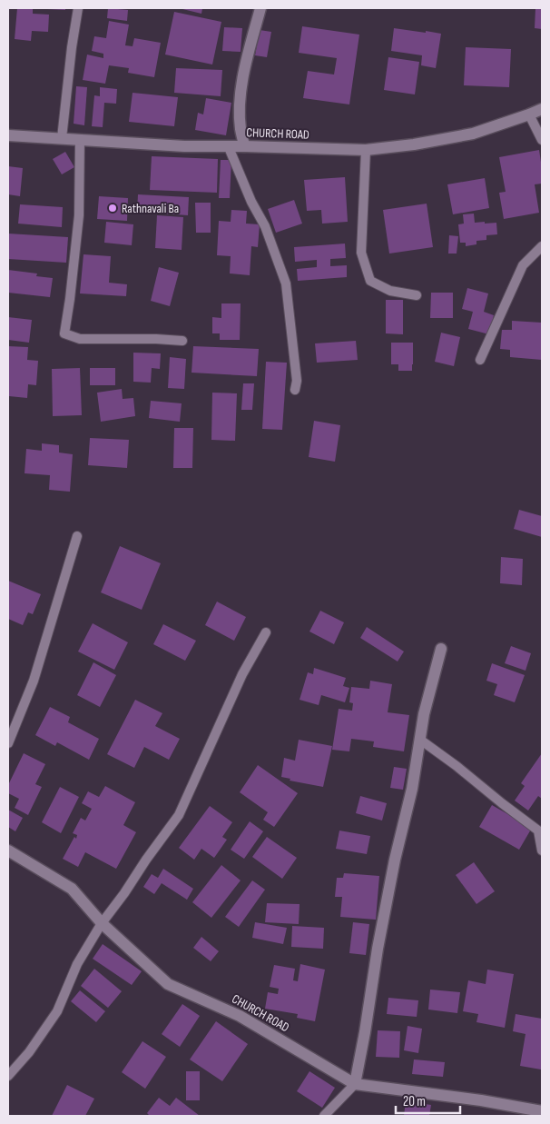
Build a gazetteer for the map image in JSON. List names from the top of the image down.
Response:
{
  "streets": {
    "street": ["CHURCH ROAD"]
  },
  "places": ["Rathnavali Ba"],
  "scale_bar": "20 m"
}
